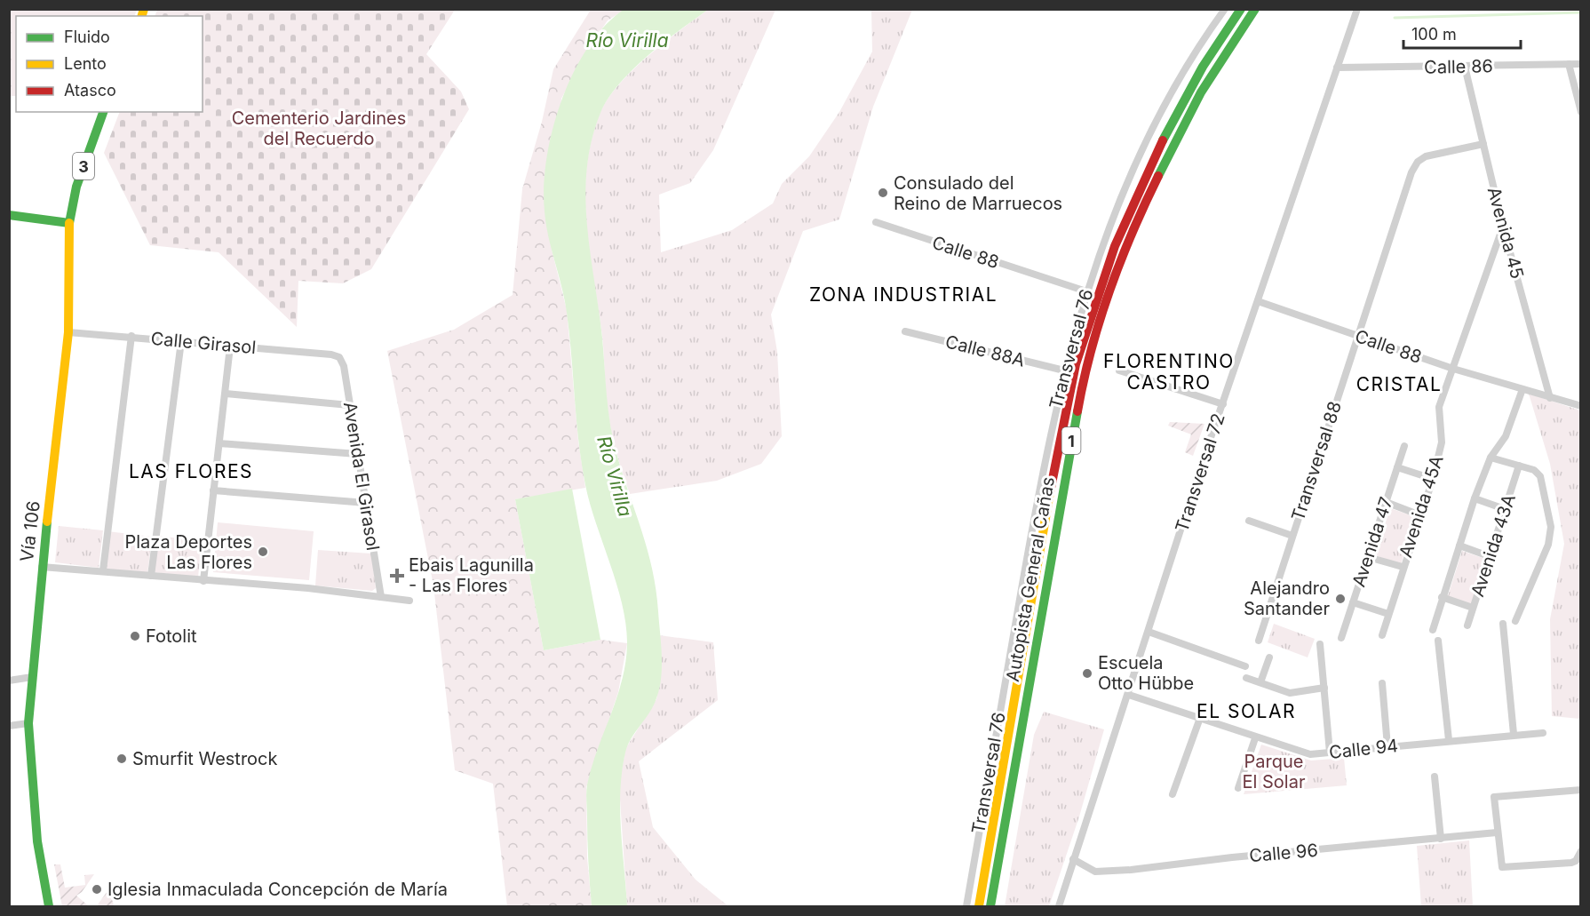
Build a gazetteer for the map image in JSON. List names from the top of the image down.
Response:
{
  "streets": {
    "main road": [
      "3",
      "1",
      "Vía 106",
      "Autopista General Cañas"
    ],
    "street": [
      "Calle 86",
      "Avenida 45",
      "Calle 88",
      "Calle Girasol",
      "Transversal 76",
      "Calle 88A",
      "Transversal 88",
      "Transversal 72",
      "Avenida El Girasol",
      "Avenida 45A",
      "Avenida 47",
      "Avenida 43A",
      "Calle 94",
      "Calle 96"
    ]
  },
  "crossings": [
    ["Calle 86", "Avenida 45"],
    ["Calle 86", "Transversal 72"],
    ["3", "Vía 106"],
    ["Avenida 45", "Calle 88"],
    ["Avenida 45", "Transversal 88"],
    ["Avenida 45", "Avenida 45A"],
    ["Calle 88", "Transversal 76"],
    ["Calle 88", "Transversal 88"],
    ["Calle 88", "Transversal 72"],
    ["Calle 88", "Avenida 45A"],
    ["Calle Girasol", "Avenida El Girasol"],
    ["Calle Girasol", "Vía 106"],
    ["Transversal 76", "Calle 88A"],
    ["Transversal 72", "Calle 94"],
    ["Transversal 72", "Calle 96"]
  ],
  "districts": [
    "ZONA INDUSTRIAL",
    "FLORENTINO CASTRO",
    "CRISTAL",
    "LAS FLORES",
    "EL SOLAR"
  ],
  "water": ["Río Virilla"],
  "parks": ["Cementerio Jardines del Recuerdo", "Parque El Solar"],
  "places": {
    "other": [
      "Consulado del Reino de Marruecos",
      "Plaza Deportes Las Flores",
      "Alejandro Santander",
      "Fotolit",
      "Escuela Otto Hübbe",
      "Smurfit Westrock",
      "Iglesia Inmaculada Concepción de María"
    ],
    "health": ["Ebais Lagunilla - Las Flores"]
  },
  "legend": ["Fluido", "Lento", "Atasco"],
  "scale_bar": "100 m"
}
